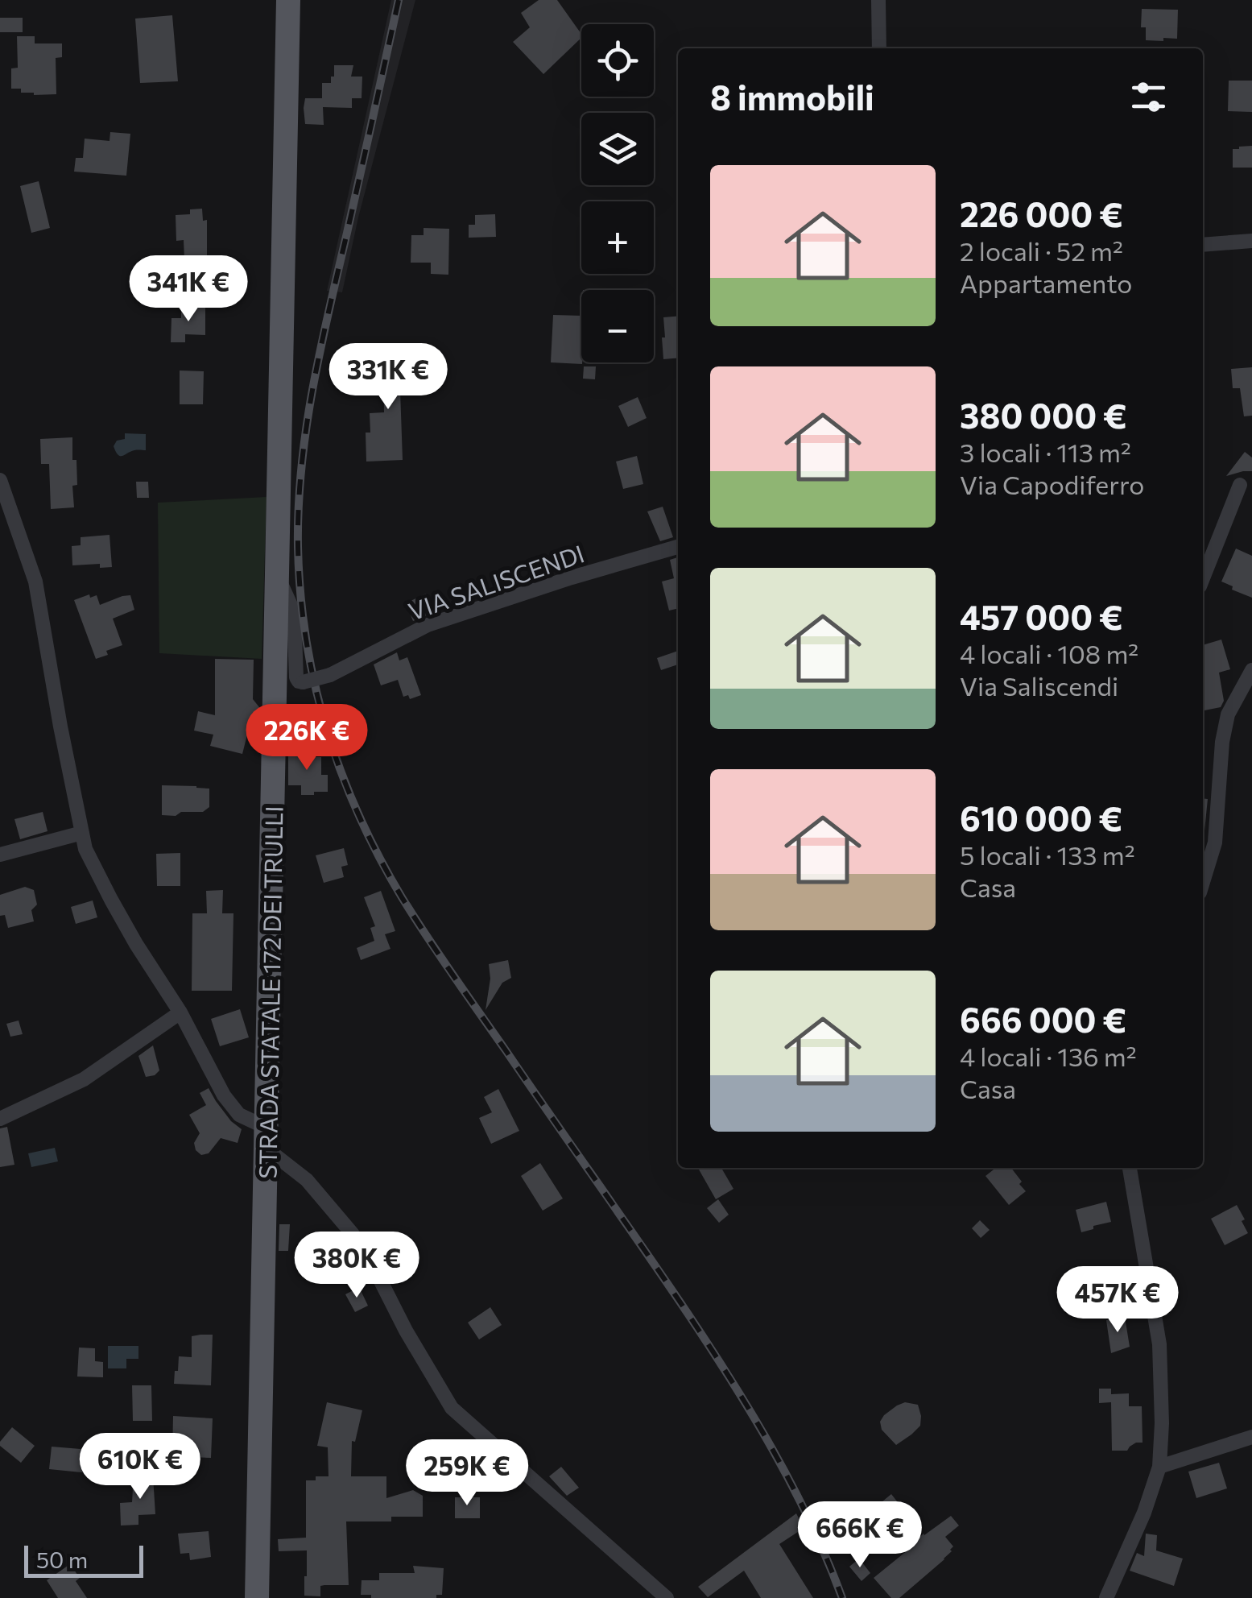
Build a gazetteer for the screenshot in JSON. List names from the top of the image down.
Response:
{
  "streets": {
    "main road": ["STRADA STATALE 172 DEI TRULLI"],
    "street": ["VIA SALISCENDI"]
  },
  "crossings": [
    ["VIA SALISCENDI", "STRADA STATALE 172 DEI TRULLI"]
  ],
  "scale_bar": "50 m",
  "page": {
    "map_buttons": ["+", "−"],
    "heading": "8 immobili",
    "list": [
      {
        "name": "226 000 €",
        "note": "2 locali · 52 m² · Appartamento"
      },
      {
        "name": "380 000 €",
        "note": "3 locali · 113 m² · Via Capodiferro"
      },
      {
        "name": "457 000 €",
        "note": "4 locali · 108 m² · Via Saliscendi"
      },
      {
        "name": "610 000 €",
        "note": "5 locali · 133 m² · Casa"
      },
      {
        "name": "666 000 €",
        "note": "4 locali · 136 m² · Casa"
      }
    ],
    "price": [
      "341K €",
      "331K €",
      "226K €",
      "380K €",
      "457K €",
      "610K €",
      "259K €",
      "666K €"
    ],
    "scale": "50 m"
  }
}
